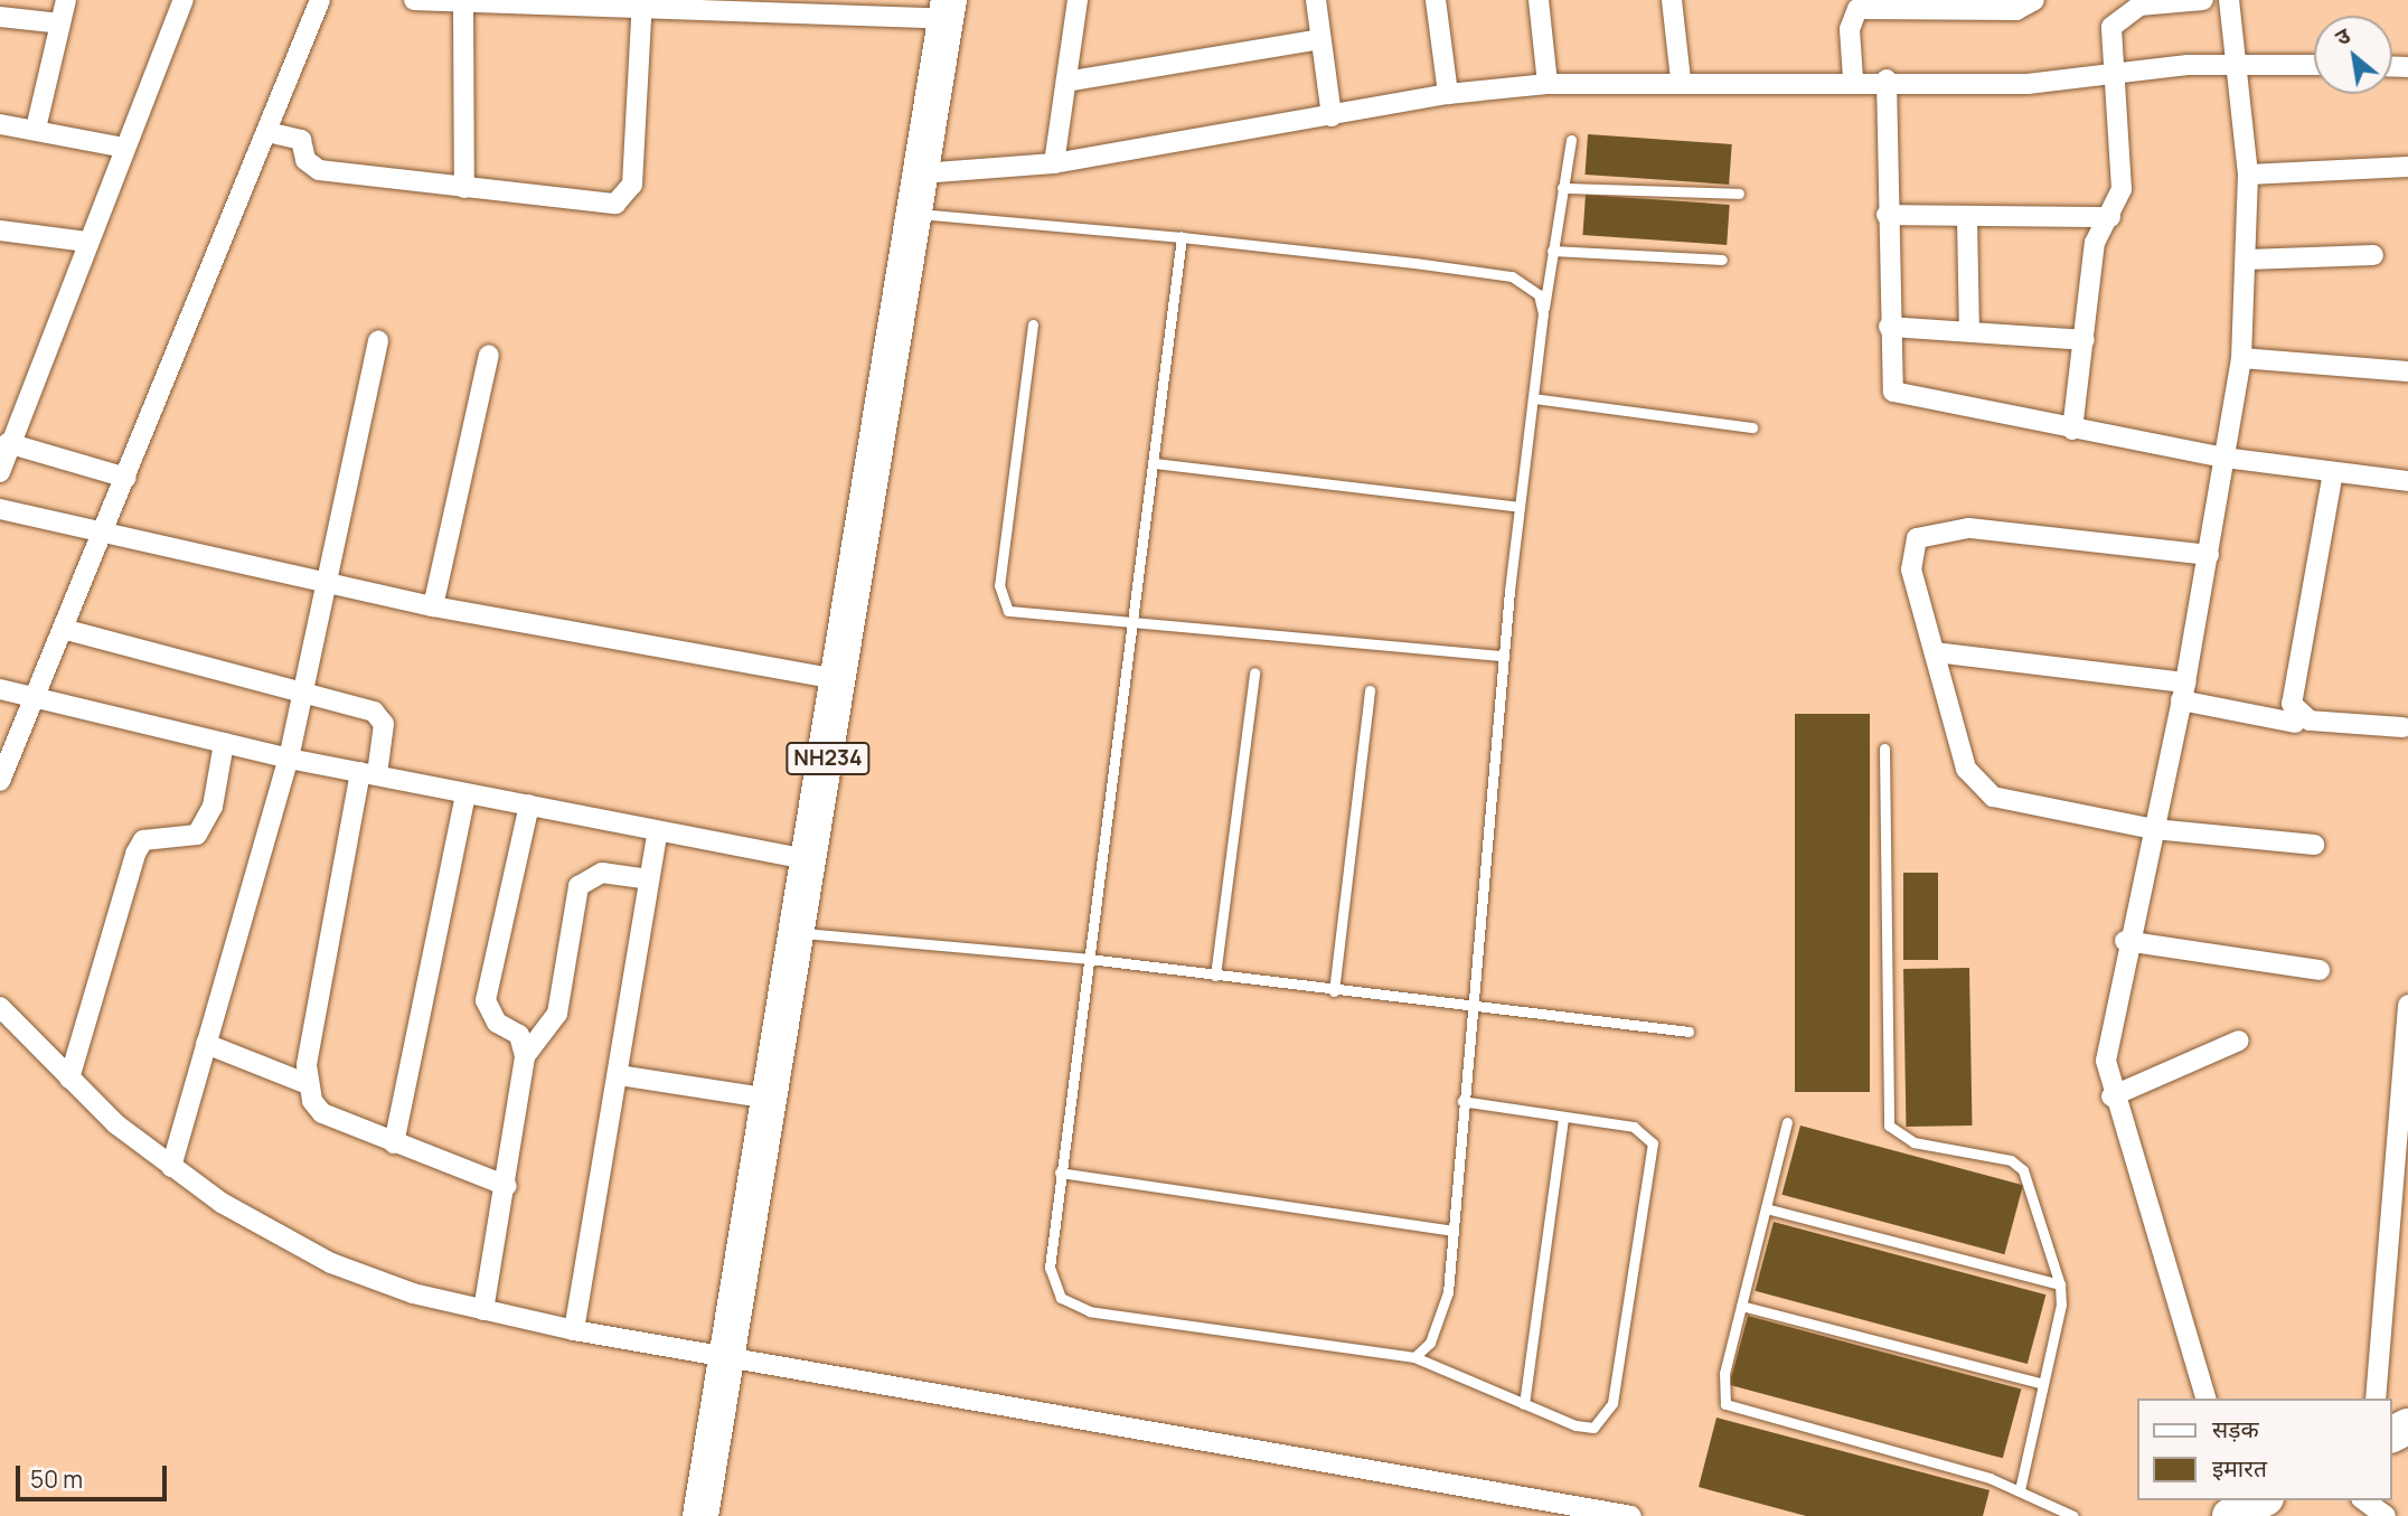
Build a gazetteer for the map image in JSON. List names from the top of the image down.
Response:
{
  "streets": {
    "highway": ["NH234"]
  },
  "legend": ["सड़क", "इमारत"],
  "scale_bar": "50 m",
  "north": "top left"
}
